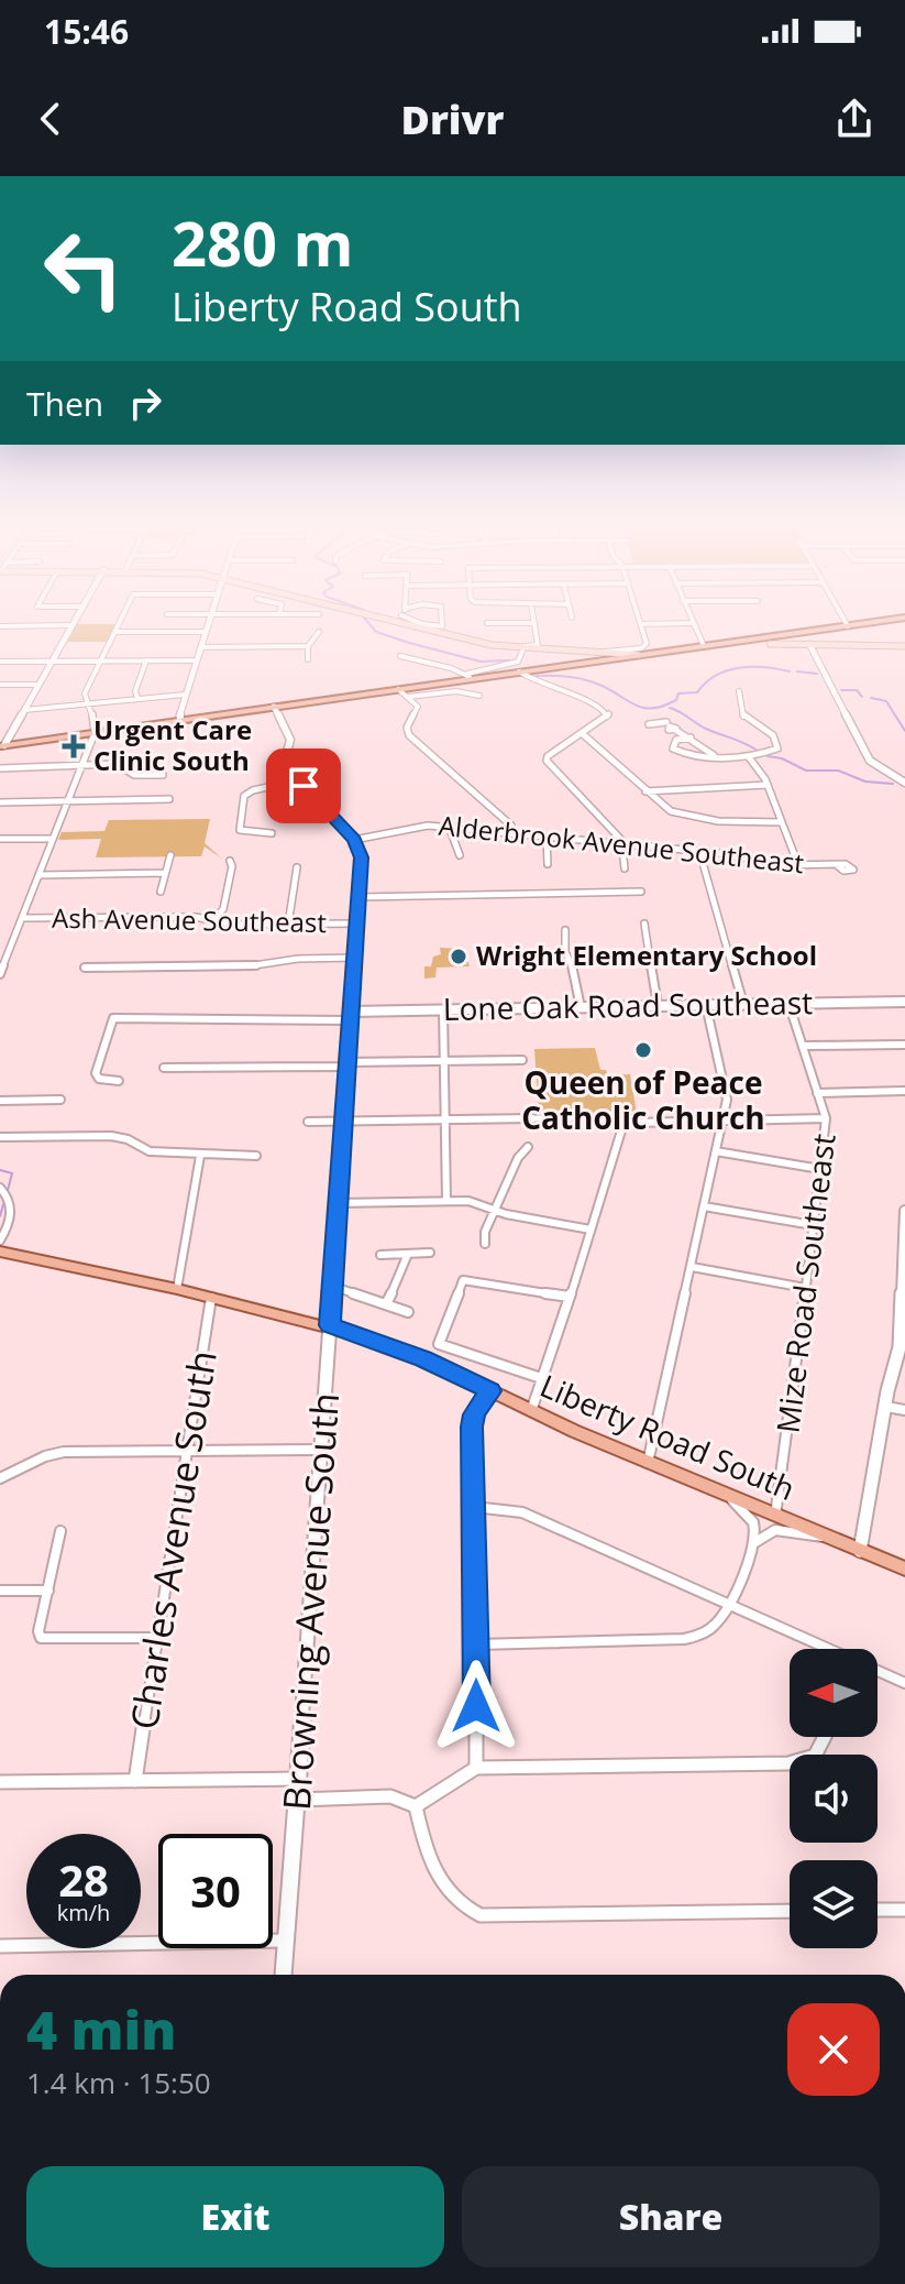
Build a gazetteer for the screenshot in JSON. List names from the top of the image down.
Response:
{
  "streets": {
    "main road": ["Liberty Road South"],
    "street": [
      "Alderbrook Avenue Southeast",
      "Ash Avenue Southeast",
      "Lone Oak Road Southeast",
      "Mize Road Southeast",
      "Charles Avenue South",
      "Browning Avenue South"
    ]
  },
  "crossings": [
    ["Alderbrook Avenue Southeast", "Browning Avenue South"],
    ["Ash Avenue Southeast", "Browning Avenue South"],
    ["Lone Oak Road Southeast", "Mize Road Southeast"],
    ["Lone Oak Road Southeast", "Browning Avenue South"],
    ["Mize Road Southeast", "Liberty Road South"],
    ["Liberty Road South", "Charles Avenue South"],
    ["Liberty Road South", "Browning Avenue South"]
  ],
  "places": {
    "health": ["Urgent Care Clinic South"],
    "other": ["Wright Elementary School", "Queen of Peace Catholic Church"]
  },
  "north": "left",
  "page": {
    "status": "15:46",
    "header": "Drivr",
    "turn": ["280 m", "Liberty Road South"],
    "then": "Then",
    "speed": "28 km/h",
    "limit": "30",
    "heading": ["4 min", "1.4 km · 15:50"],
    "buttons": ["Exit", "Share"]
  }
}
